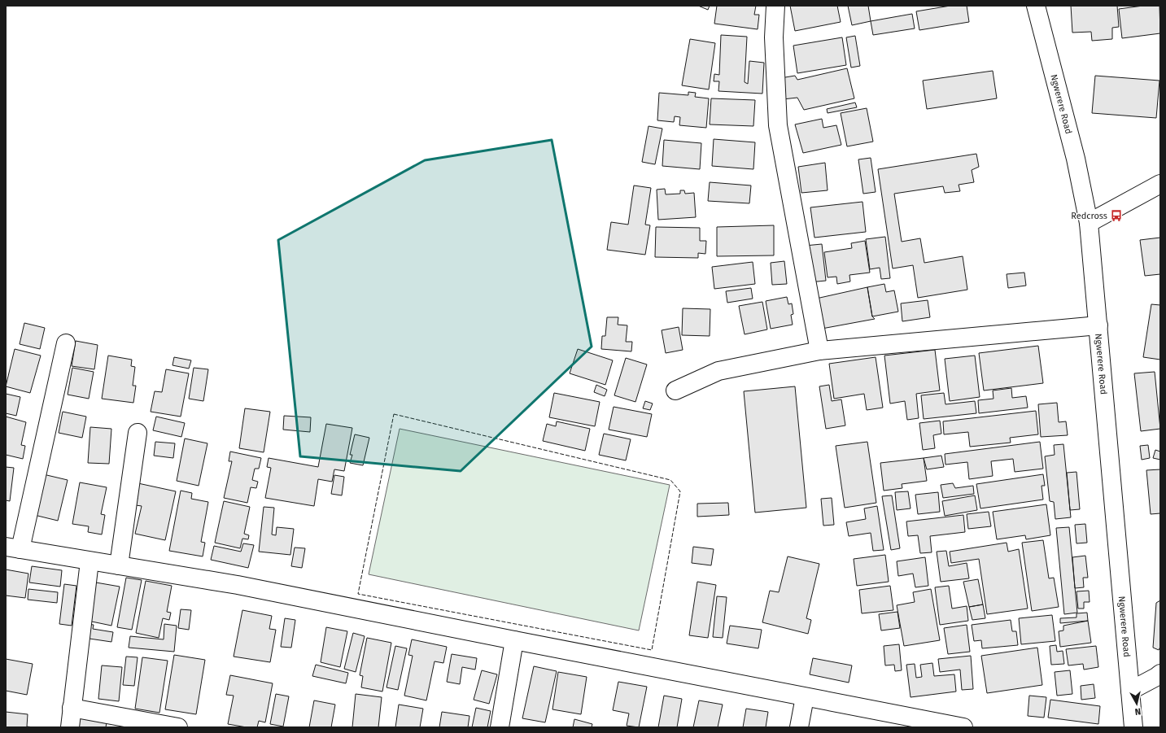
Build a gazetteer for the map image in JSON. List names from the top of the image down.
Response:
{
  "streets": {
    "street": ["Ngwerere Road"]
  },
  "places": {
    "bus stop": ["Redcross"]
  },
  "north": "bottom"
}
